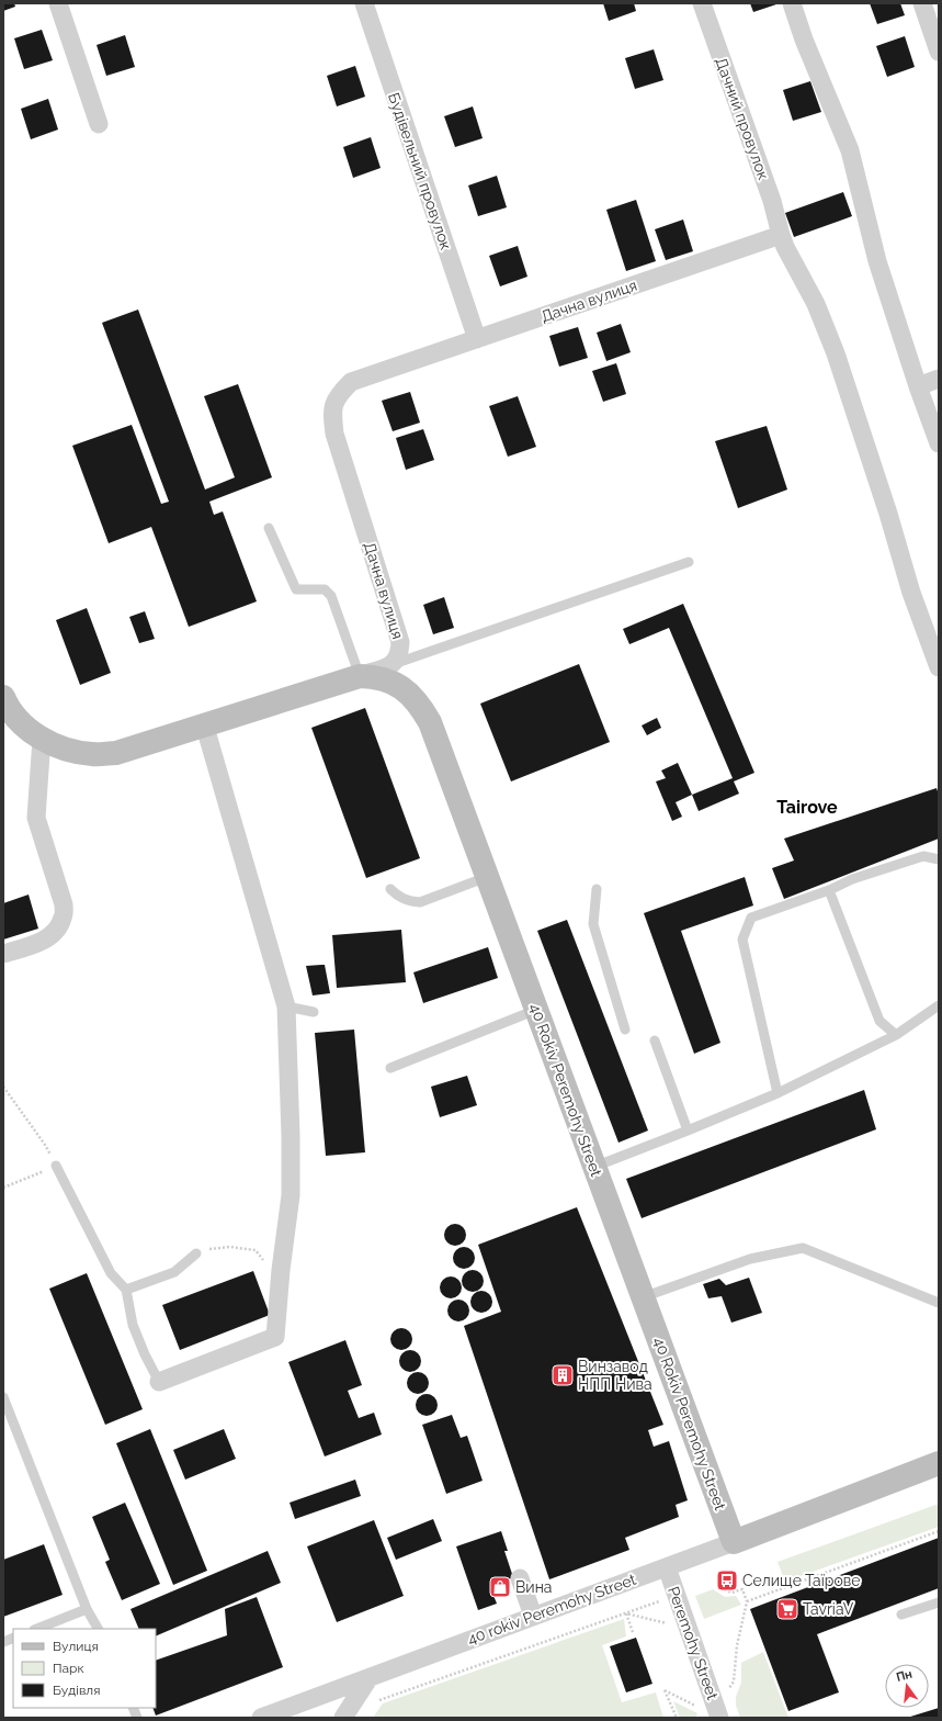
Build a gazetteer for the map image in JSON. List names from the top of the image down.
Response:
{
  "streets": {
    "street": [
      "Дачний провулок",
      "Будівельний провулок",
      "Дачна вулиця",
      "40 Rokiv Peremohy Street",
      "40 rokiv Peremohy Street",
      "Peremohy Street"
    ]
  },
  "crossings": [
    ["Дачний провулок", "Дачна вулиця"],
    ["Будівельний провулок", "Дачна вулиця"],
    ["40 Rokiv Peremohy Street", "40 rokiv Peremohy Street"],
    ["40 rokiv Peremohy Street", "Peremohy Street"]
  ],
  "districts": ["Tairove"],
  "places": {
    "building": ["Винзавод НПП Нива"],
    "bus stop": ["Селище Таїрове"],
    "shop": ["Вина"],
    "supermarket": ["TavriaV"]
  },
  "legend": ["Вулиця", "Парк", "Будівля"],
  "north": "top"
}
